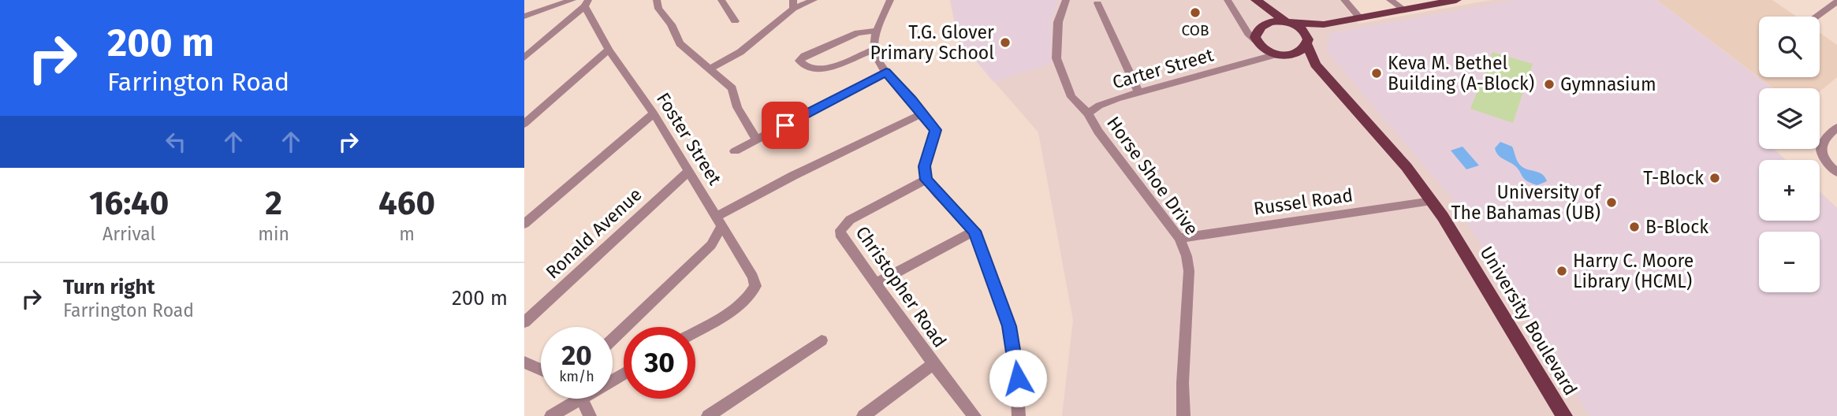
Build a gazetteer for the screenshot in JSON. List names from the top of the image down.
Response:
{
  "streets": {
    "main road": ["University Boulevard"],
    "street": [
      "Carter Street",
      "Foster Street",
      "Horse Shoe Drive",
      "Russel Road",
      "Ronald Avenue",
      "Christopher Road"
    ]
  },
  "crossings": [
    ["Carter Street", "Horse Shoe Drive"],
    ["Carter Street", "University Boulevard"],
    ["Foster Street", "Ronald Avenue"],
    ["Horse Shoe Drive", "Russel Road"],
    ["Russel Road", "University Boulevard"]
  ],
  "places": [
    "COB",
    "T.G. Glover Primary School",
    "Keva M. Bethel Building (A-Block)",
    "Gymnasium",
    "T-Block",
    "University of The Bahamas (UB)",
    "B-Block",
    "Harry C. Moore Library (HCML)"
  ],
  "page": {
    "turn": ["200 m", "Farrington Road"],
    "map_buttons": ["+", "−"],
    "eta": [
      "16:40",
      "Arrival",
      "2",
      "min",
      "460",
      "m"
    ],
    "list": [
      {
        "name": "Turn right",
        "note": "Farrington Road",
        "value": "200 m"
      }
    ],
    "speed": "20 km/h",
    "limit": "30"
  }
}
